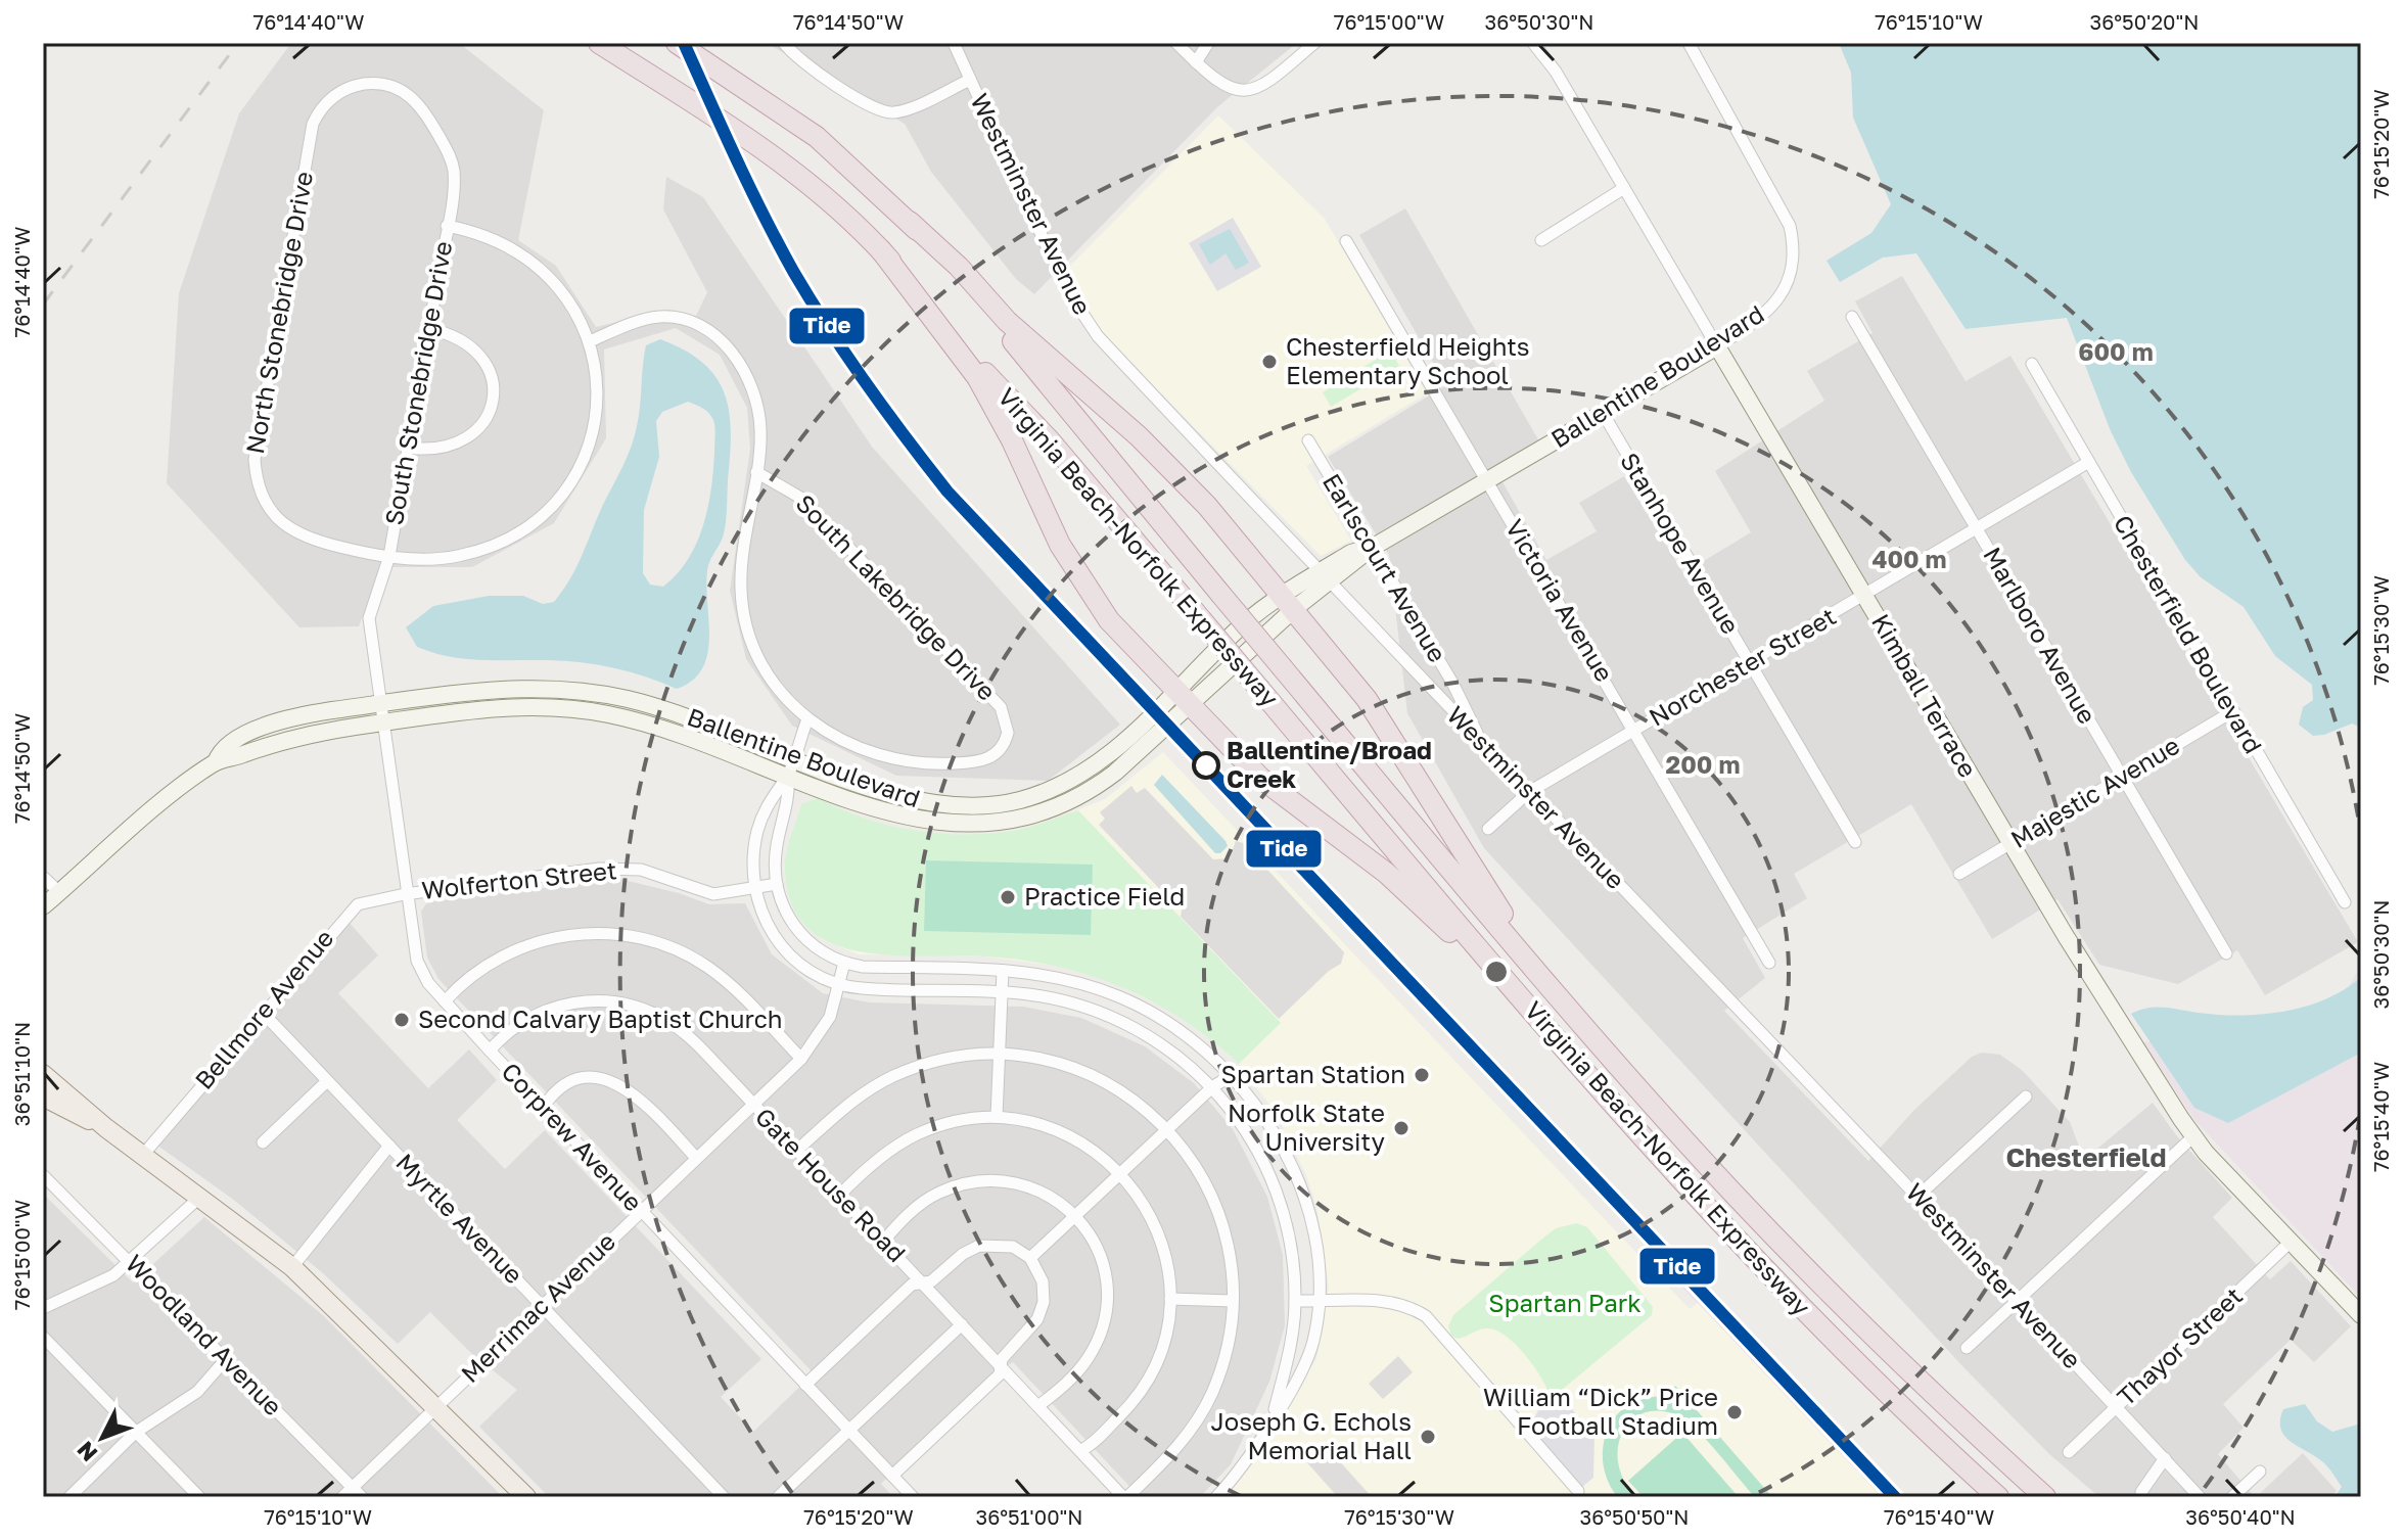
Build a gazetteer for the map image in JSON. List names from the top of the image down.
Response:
{
  "streets": {
    "highway": ["Virginia Beach-Norfolk Expressway"],
    "main road": ["Ballentine Boulevard", "Kimball Terrace"],
    "street": [
      "Westminster Avenue",
      "North Stonebridge Drive",
      "South Stonebridge Drive",
      "Stanhope Avenue",
      "Earlscourt Avenue",
      "South Lakebridge Drive",
      "Victoria Avenue",
      "Chesterfield Boulevard",
      "Marlboro Avenue",
      "Norchester Street",
      "Majestic Avenue",
      "Wolferton Street",
      "Bellmore Avenue",
      "Corprew Avenue",
      "Gate House Road",
      "Myrtle Avenue",
      "Merrimac Avenue",
      "Woodland Avenue",
      "Thayor Street"
    ]
  },
  "crossings": [
    ["Westminster Avenue", "Ballentine Boulevard"],
    ["Westminster Avenue", "Earlscourt Avenue"],
    ["Westminster Avenue", "Norchester Street"],
    ["Westminster Avenue", "Thayor Street"],
    ["North Stonebridge Drive", "South Stonebridge Drive"],
    ["Ballentine Boulevard", "South Stonebridge Drive"],
    ["Ballentine Boulevard", "Stanhope Avenue"],
    ["Ballentine Boulevard", "Earlscourt Avenue"],
    ["Ballentine Boulevard", "Victoria Avenue"],
    ["Ballentine Boulevard", "Kimball Terrace"],
    ["Ballentine Boulevard", "Corprew Avenue"],
    ["South Stonebridge Drive", "Corprew Avenue"],
    ["Stanhope Avenue", "Norchester Street"],
    ["Victoria Avenue", "Norchester Street"],
    ["Chesterfield Boulevard", "Norchester Street"],
    ["Chesterfield Boulevard", "Majestic Avenue"],
    ["Marlboro Avenue", "Norchester Street"],
    ["Marlboro Avenue", "Majestic Avenue"],
    ["Norchester Street", "Kimball Terrace"],
    ["Kimball Terrace", "Majestic Avenue"],
    ["Kimball Terrace", "Thayor Street"],
    ["Wolferton Street", "Bellmore Avenue"],
    ["Wolferton Street", "Corprew Avenue"],
    ["Bellmore Avenue", "Corprew Avenue"],
    ["Bellmore Avenue", "Myrtle Avenue"],
    ["Corprew Avenue", "Gate House Road"],
    ["Corprew Avenue", "Merrimac Avenue"],
    ["Gate House Road", "Merrimac Avenue"],
    ["Myrtle Avenue", "Merrimac Avenue"],
    ["Merrimac Avenue", "Woodland Avenue"]
  ],
  "districts": ["Chesterfield"],
  "parks": ["Spartan Park"],
  "places": [
    "Chesterfield Heights Elementary School",
    "Ballentine/Broad Creek",
    "Practice Field",
    "Second Calvary Baptist Church",
    "Spartan Station",
    "Norfolk State University",
    "William “Dick” Price Football Stadium",
    "Joseph G. Echols Memorial Hall"
  ],
  "lines": ["transit line Tide"],
  "north": "bottom left",
  "coordinates": [
    "76°14'40\"W",
    "76°14'50\"W",
    "76°15'00\"W",
    "36°50'30\"N",
    "76°15'10\"W",
    "36°50'20\"N",
    "76°15'20\"W",
    "76°15'30\"W",
    "36°51'10\"N",
    "76°15'40\"W",
    "36°51'00\"N",
    "36°50'50\"N",
    "36°50'40\"N"
  ],
  "rings": ["600 m", "400 m", "200 m"]
}
